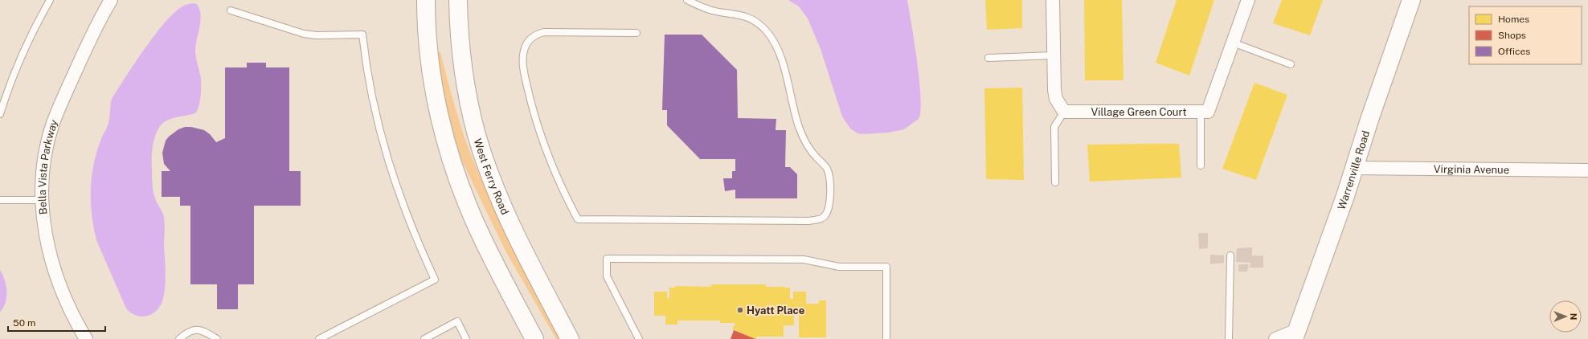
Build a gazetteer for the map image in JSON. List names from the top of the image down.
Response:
{
  "streets": {
    "main road": ["Warrenville Road", "West Ferry Road"],
    "street": ["Village Green Court", "Bella Vista Parkway", "Virginia Avenue"]
  },
  "crossings": [
    ["Warrenville Road", "Virginia Avenue"]
  ],
  "places": ["Hyatt Place"],
  "legend": ["Homes", "Shops", "Offices"],
  "scale_bar": "50 m",
  "north": "right"
}
